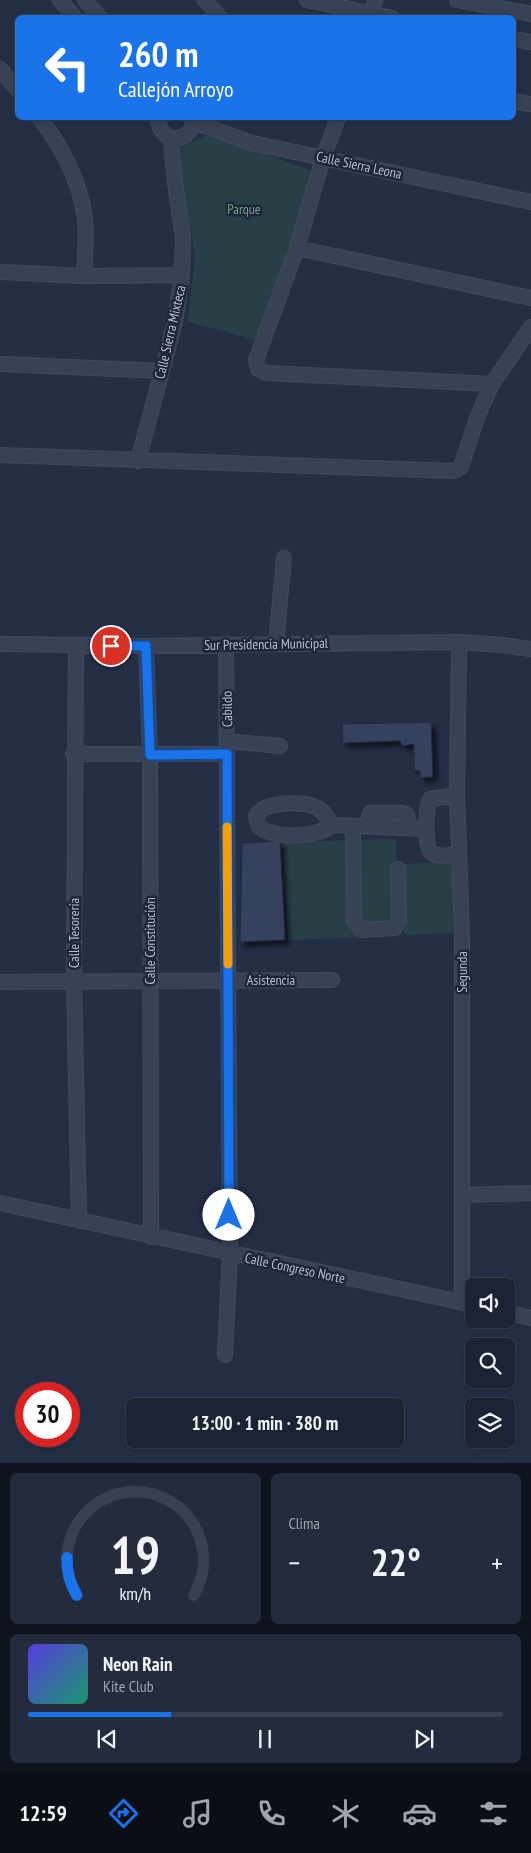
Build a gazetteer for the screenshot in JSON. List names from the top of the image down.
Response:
{
  "streets": {
    "street": [
      "Calle Sierra Leona",
      "Calle Sierra Mixteca",
      "Sur Presidencia Municipal",
      "Cabildo",
      "Calle Tesorería",
      "Calle Constitución",
      "Segunda",
      "Asistencia",
      "Calle Congreso Norte"
    ]
  },
  "crossings": [
    ["Sur Presidencia Municipal", "Cabildo"],
    ["Sur Presidencia Municipal", "Calle Tesorería"],
    ["Sur Presidencia Municipal", "Calle Constitución"],
    ["Sur Presidencia Municipal", "Segunda"],
    ["Cabildo", "Asistencia"],
    ["Cabildo", "Calle Congreso Norte"],
    ["Calle Tesorería", "Asistencia"],
    ["Calle Tesorería", "Calle Congreso Norte"],
    ["Calle Constitución", "Asistencia"],
    ["Calle Constitución", "Calle Congreso Norte"]
  ],
  "parks": ["Parque"],
  "page": {
    "turn": ["260 m", "Callejón Arroyo"],
    "limit": "30",
    "trip": "13:00 · 1 min · 380 m",
    "tile": "Clima",
    "heat": ["−", "22°", "+"],
    "song": ["Neon Rain", "Kite Club"],
    "tabs": "12:59",
    "gauge": ["19", "km/h"]
  }
}
